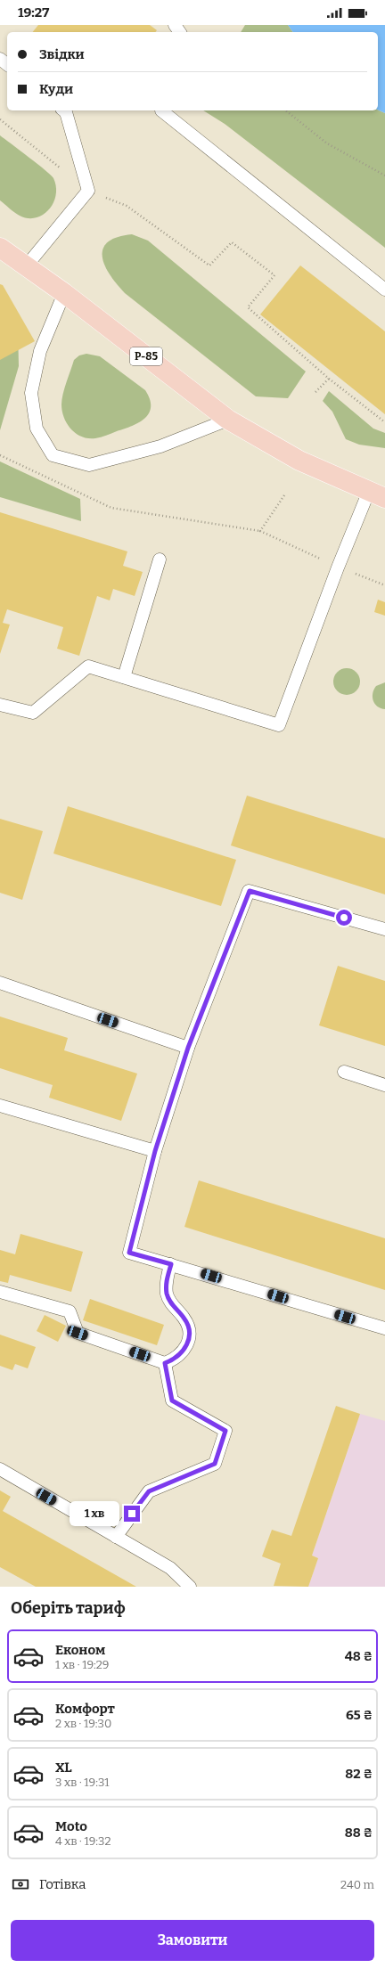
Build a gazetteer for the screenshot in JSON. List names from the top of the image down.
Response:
{
  "streets": {
    "main road": ["Р-85"]
  },
  "page": {
    "status": "19:27",
    "banner": ["Звідки", "Куди"],
    "bubble": "1 хв",
    "heading": "Оберіть тариф",
    "list": [
      {
        "name": "Економ",
        "note": "1 хв · 19:29",
        "value": "48 ₴"
      },
      {
        "name": "Комфорт",
        "note": "2 хв · 19:30",
        "value": "65 ₴"
      },
      {
        "name": "XL",
        "note": "3 хв · 19:31",
        "value": "82 ₴"
      },
      {
        "name": "Moto",
        "note": "4 хв · 19:32",
        "value": "88 ₴"
      }
    ],
    "pay": ["Готівка", "240 m"],
    "buttons": "Замовити"
  }
}
